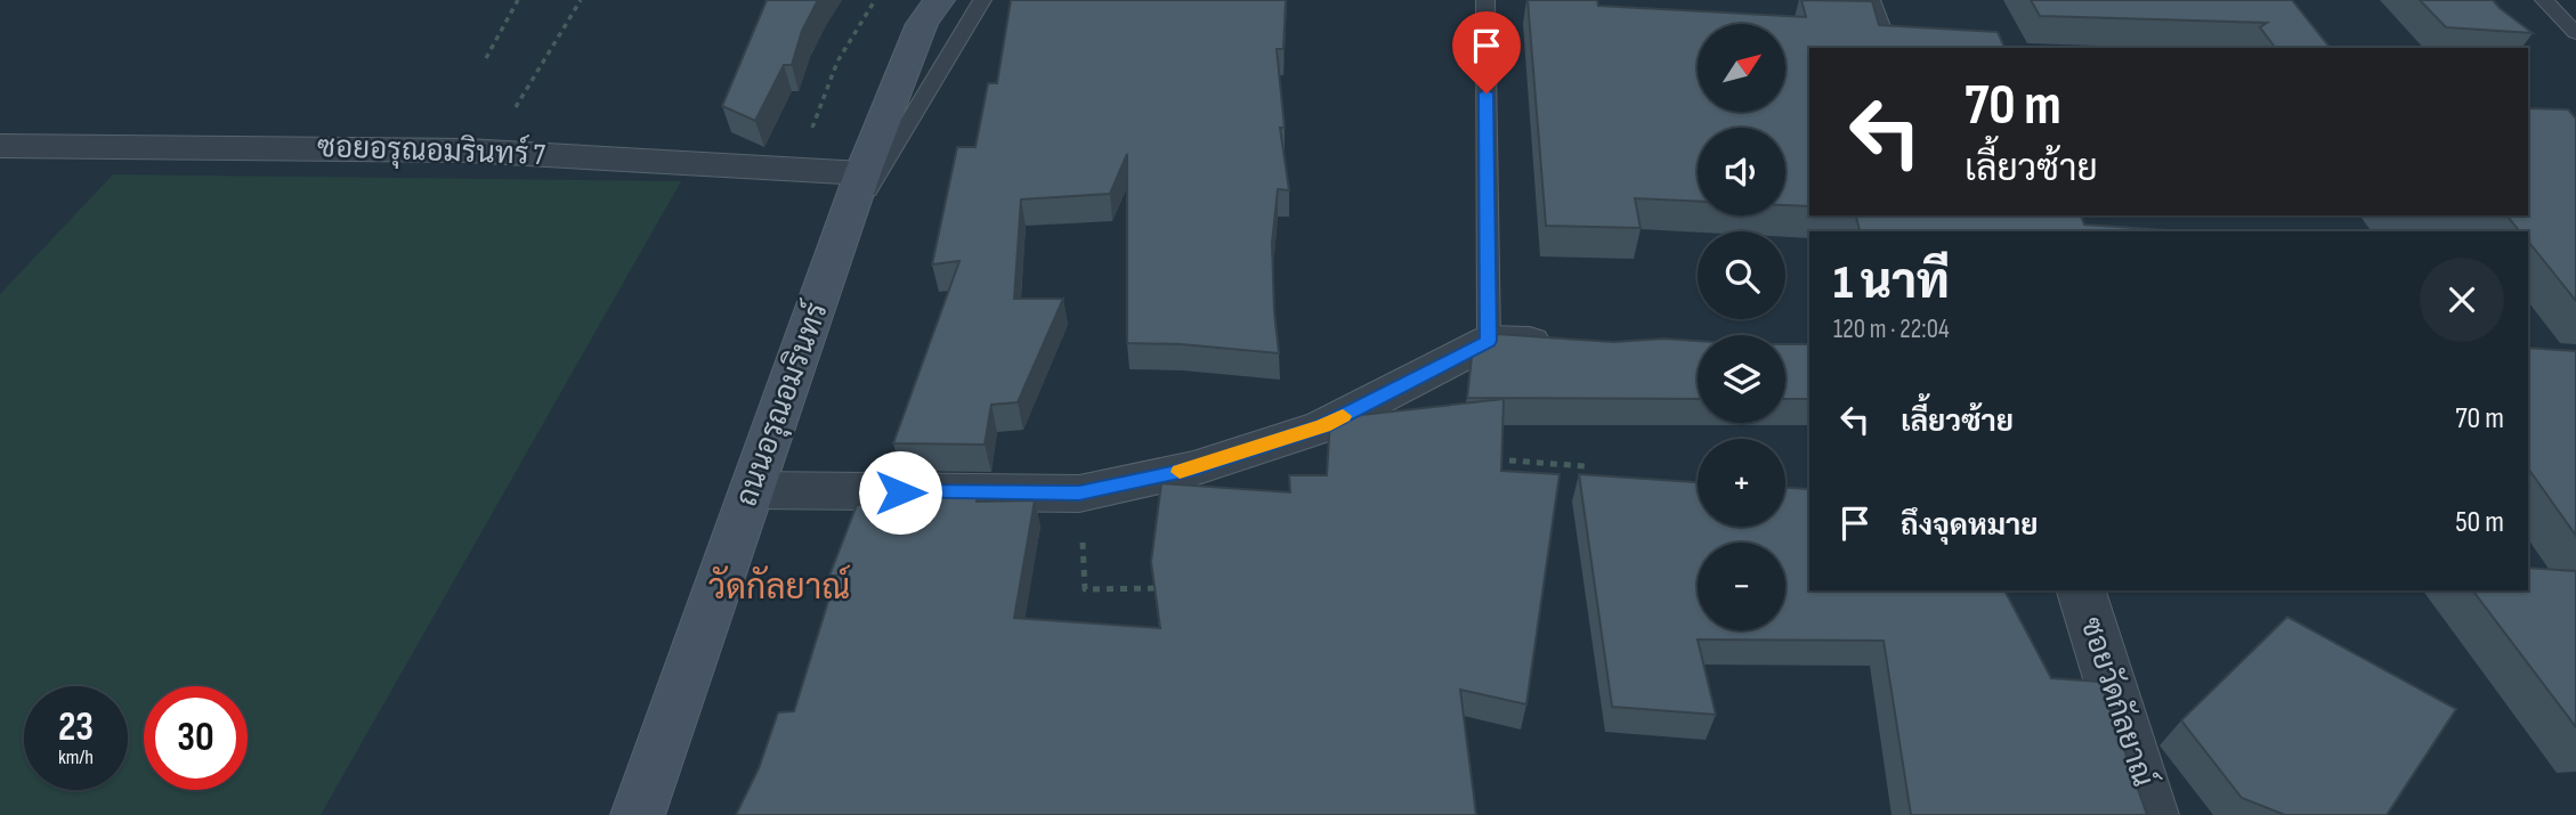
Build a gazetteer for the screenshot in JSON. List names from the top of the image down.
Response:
{
  "streets": {
    "main road": ["ถนนอรุณอมรินทร์"],
    "street": ["ซอยอรุณอมรินทร์ 7", "ซอยวัดกัลยาณ์"]
  },
  "crossings": [
    ["ซอยอรุณอมรินทร์ 7", "ถนนอรุณอมรินทร์"]
  ],
  "districts": ["วัดกัลยาณ์"],
  "north": "top right",
  "page": {
    "map_buttons": ["+", "−"],
    "turn": ["70 m", "เลี้ยวซ้าย"],
    "heading": ["1 นาที", "120 m · 22:04"],
    "list": [
      {
        "name": "เลี้ยวซ้าย",
        "value": "70 m"
      },
      {
        "name": "ถึงจุดหมาย",
        "value": "50 m"
      }
    ],
    "speed": "23 km/h",
    "limit": "30"
  }
}
